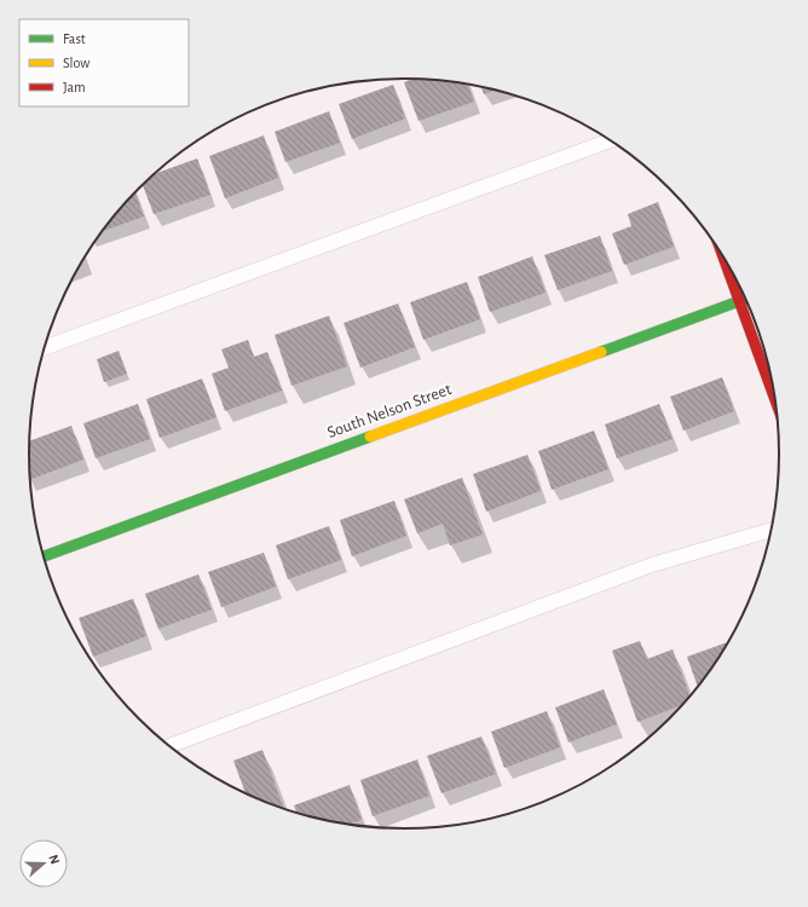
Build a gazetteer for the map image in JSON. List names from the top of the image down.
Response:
{
  "streets": {
    "street": ["South Nelson Street"]
  },
  "legend": ["Fast", "Slow", "Jam"],
  "north": "right"
}
